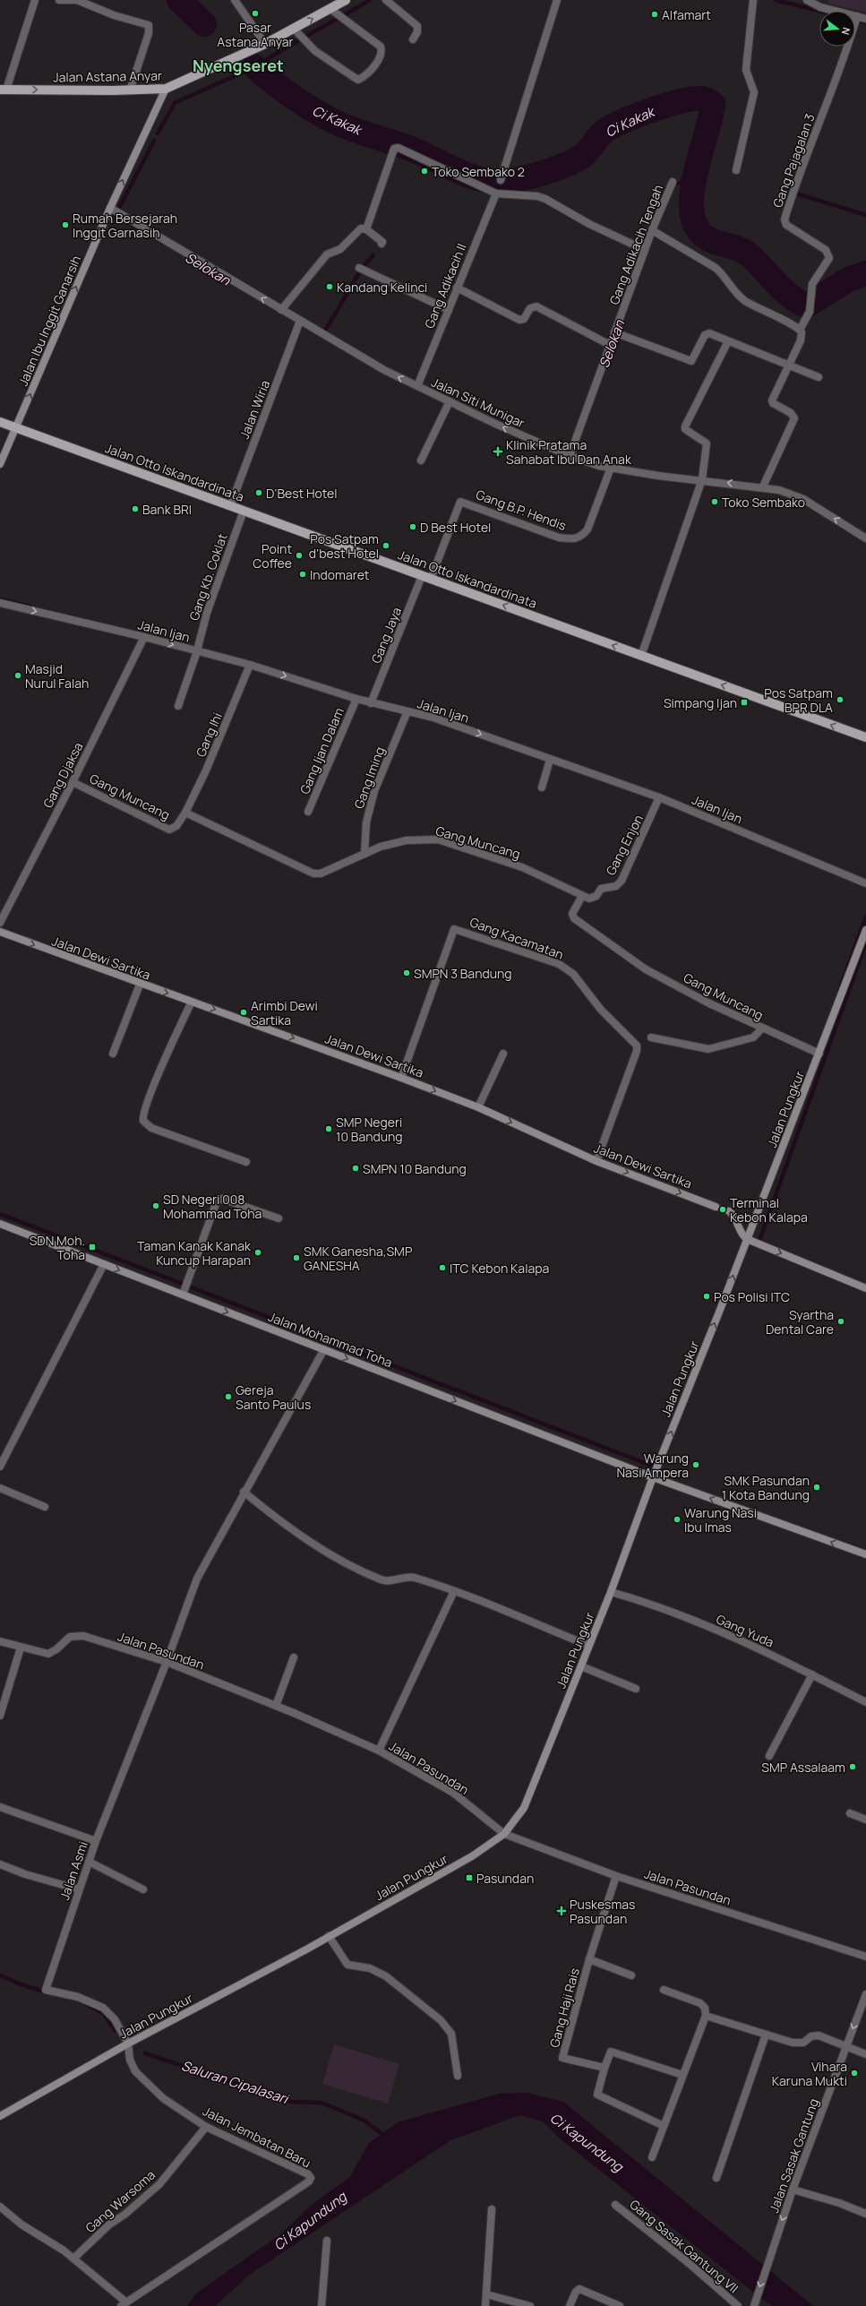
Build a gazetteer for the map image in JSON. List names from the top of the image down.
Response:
{
  "streets": {
    "main road": [
      "Jalan Astana Anyar",
      "Jalan Ibu Inggit Ganarsih",
      "Jalan Otto Iskandardinata",
      "Jalan Dewi Sartika",
      "Jalan Pungkur",
      "Jalan Mohammad Toha"
    ],
    "street": [
      "Gang Pajagalan 3",
      "Gang Adikacih Tengah",
      "Gang Adikacih II",
      "Jalan Siti Munigar",
      "Jalan Wiria",
      "Gang B.P. Hendis",
      "Gang Kb. Coklat",
      "Jalan Ijan",
      "Gang Jaya",
      "Gang Ihi",
      "Gang Ijan Dalam",
      "Gang Djaksa",
      "Gang Iming",
      "Gang Muncang",
      "Gang Enjon",
      "Gang Kacamatan",
      "Gang Yuda",
      "Jalan Pasundan",
      "Jalan Asmi",
      "Gang Haji Rais",
      "Jalan Jembatan Baru",
      "Jalan Sasak Gantung",
      "Gang Warsoma",
      "Gang Sasak Gantung VII"
    ]
  },
  "crossings": [
    ["Jalan Astana Anyar", "Jalan Ibu Inggit Ganarsih"],
    ["Gang Adikacih Tengah", "Jalan Siti Munigar"],
    ["Gang Adikacih II", "Jalan Siti Munigar"],
    ["Jalan Ibu Inggit Ganarsih", "Jalan Siti Munigar"],
    ["Jalan Ibu Inggit Ganarsih", "Jalan Otto Iskandardinata"],
    ["Jalan Siti Munigar", "Jalan Wiria"],
    ["Jalan Siti Munigar", "Gang B.P. Hendis"],
    ["Jalan Wiria", "Jalan Otto Iskandardinata"],
    ["Jalan Otto Iskandardinata", "Gang B.P. Hendis"],
    ["Jalan Otto Iskandardinata", "Gang Kb. Coklat"],
    ["Jalan Otto Iskandardinata", "Gang Jaya"],
    ["Gang Kb. Coklat", "Jalan Ijan"],
    ["Jalan Ijan", "Gang Jaya"],
    ["Jalan Ijan", "Gang Ihi"],
    ["Jalan Ijan", "Gang Ijan Dalam"],
    ["Jalan Ijan", "Gang Djaksa"],
    ["Jalan Ijan", "Gang Iming"],
    ["Jalan Ijan", "Gang Enjon"],
    ["Gang Ihi", "Gang Muncang"],
    ["Gang Djaksa", "Gang Muncang"],
    ["Gang Iming", "Gang Muncang"],
    ["Gang Muncang", "Gang Enjon"],
    ["Gang Muncang", "Jalan Pungkur"],
    ["Gang Kacamatan", "Jalan Dewi Sartika"],
    ["Jalan Pungkur", "Jalan Mohammad Toha"],
    ["Jalan Pungkur", "Gang Yuda"],
    ["Jalan Pungkur", "Jalan Pasundan"],
    ["Jalan Pungkur", "Jalan Asmi"],
    ["Jalan Pungkur", "Jalan Jembatan Baru"],
    ["Jalan Mohammad Toha", "Jalan Asmi"],
    ["Jalan Pasundan", "Jalan Asmi"],
    ["Jalan Pasundan", "Gang Haji Rais"],
    ["Jalan Asmi", "Jalan Jembatan Baru"],
    ["Jalan Jembatan Baru", "Gang Warsoma"]
  ],
  "one_way": [
    "Jalan Astana Anyar",
    "Jalan Ibu Inggit Ganarsih",
    "Jalan Siti Munigar",
    "Jalan Otto Iskandardinata",
    "Jalan Ijan",
    "Jalan Dewi Sartika",
    "Jalan Sasak Gantung"
  ],
  "districts": ["Nyengseret"],
  "water": [
    "Ci Kakak",
    "Selokan",
    "Saluran Cipalasari",
    "Ci Kapundung"
  ],
  "places": {
    "other": [
      "Pasar Astana Anyar",
      "Alfamart",
      "Toko Sembako 2",
      "Rumah Bersejarah Inggit Garnasih",
      "Kandang Kelinci",
      "D'Best Hotel",
      "Toko Sembako",
      "Bank BRI",
      "D Best Hotel",
      "Pos Satpam d'best Hotel",
      "Point Coffee",
      "Indomaret",
      "Masjid Nurul Falah",
      "Pos Satpam BPR DLA",
      "SMPN 3 Bandung",
      "Arimbi Dewi Sartika",
      "SMP Negeri 10 Bandung",
      "SMPN 10 Bandung",
      "SD Negeri 008 Mohammad Toha",
      "Terminal Kebon Kalapa",
      "Taman Kanak Kanak Kuncup Harapan",
      "SMK Ganesha,SMP GANESHA",
      "ITC Kebon Kalapa",
      "Pos Polisi ITC",
      "Syartha Dental Care",
      "Gereja Santo Paulus",
      "Warung Nasi Ampera",
      "SMK Pasundan 1 Kota Bandung",
      "Warung Nasi Ibu Imas",
      "SMP Assalaam",
      "Vihara Karuna Mukti"
    ],
    "health": ["Klinik Pratama Sahabat Ibu Dan Anak", "Puskesmas Pasundan"],
    "transit": ["Simpang Ijan", "SDN Moh. Toha", "Pasundan"]
  },
  "north": "right"
}
